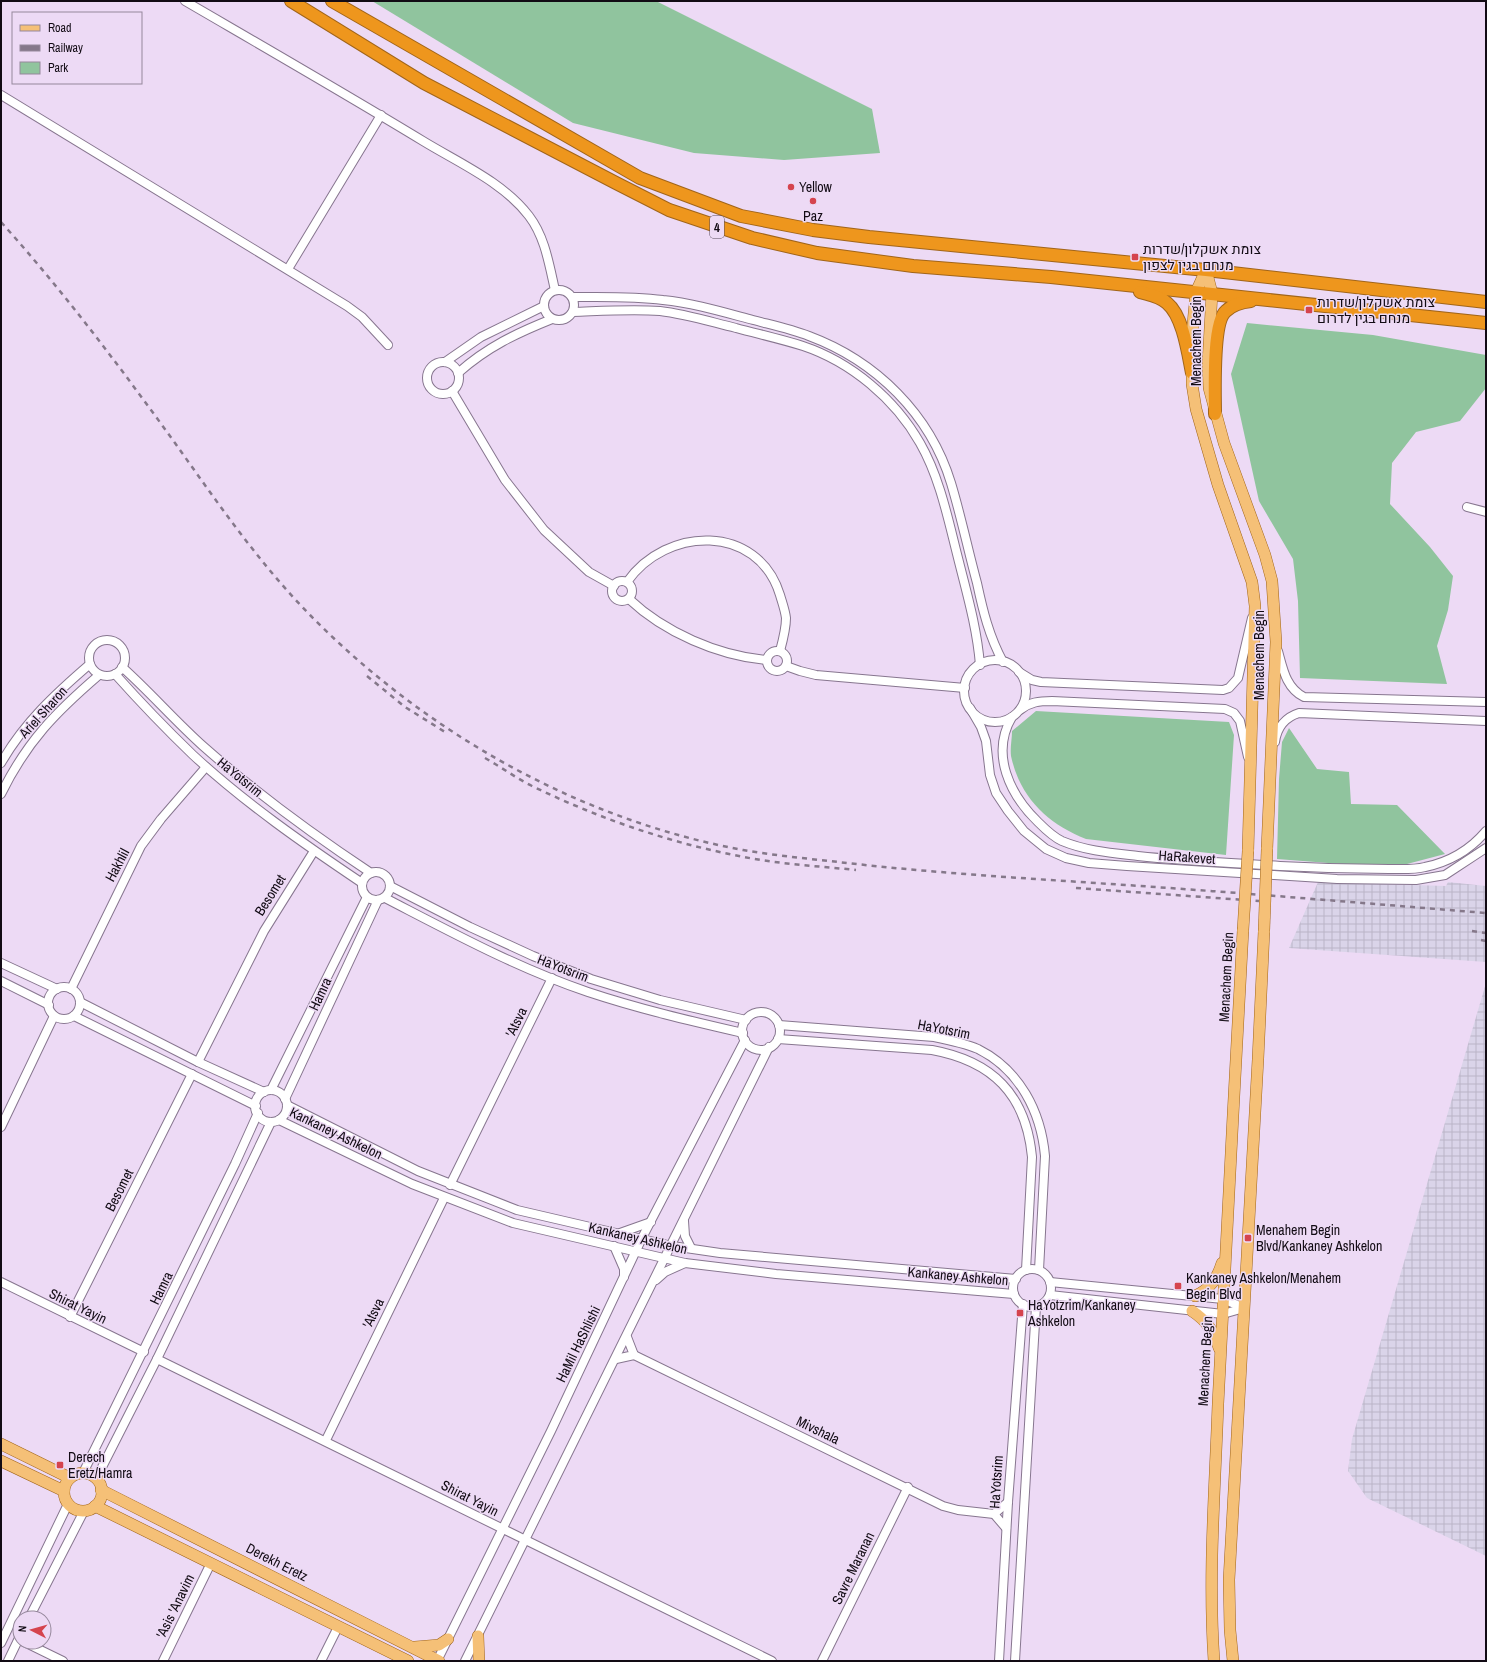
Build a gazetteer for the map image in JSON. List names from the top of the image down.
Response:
{
  "streets": {
    "highway": ["4"],
    "main road": ["Menachem Begin", "Derekh Eretz"],
    "street": [
      "Ariel Sharon",
      "HaYotsrim",
      "HaRakevet",
      "Hakhlil",
      "Besomet",
      "Hamra",
      "'Atsva",
      "Kankaney Ashkelon",
      "Shirat Yayin",
      "HaMil HaShlishi",
      "Mivshala",
      "Savre Maranan",
      "'Asis 'Anavim"
    ]
  },
  "crossings": [
    ["4", "Menachem Begin"],
    ["Ariel Sharon", "HaYotsrim"],
    ["HaYotsrim", "Hakhlil"],
    ["HaYotsrim", "Besomet"],
    ["HaYotsrim", "Hamra"],
    ["HaYotsrim", "'Atsva"],
    ["HaYotsrim", "Kankaney Ashkelon"],
    ["HaYotsrim", "HaMil HaShlishi"],
    ["Besomet", "Shirat Yayin"],
    ["Hamra", "Kankaney Ashkelon"],
    ["Hamra", "Shirat Yayin"],
    ["Hamra", "Derekh Eretz"],
    ["'Atsva", "Kankaney Ashkelon"],
    ["'Atsva", "Shirat Yayin"],
    ["Kankaney Ashkelon", "HaMil HaShlishi"],
    ["Shirat Yayin", "HaMil HaShlishi"],
    ["HaMil HaShlishi", "Derekh Eretz"],
    ["Mivshala", "Savre Maranan"]
  ],
  "places": {
    "other": ["Yellow", "Paz"],
    "transit": [
      "צומת אשקלון/שדרות מנחם בגין לצפון",
      "צומת אשקלון/שדרות מנחם בגין לדרום",
      "Menahem Begin Blvd/Kankaney Ashkelon",
      "Kankaney Ashkelon/Menahem Begin Blvd",
      "HaYotzrim/Kankaney Ashkelon",
      "Derech Eretz/Hamra"
    ]
  },
  "legend": ["Road", "Railway", "Park"],
  "north": "left"
}
